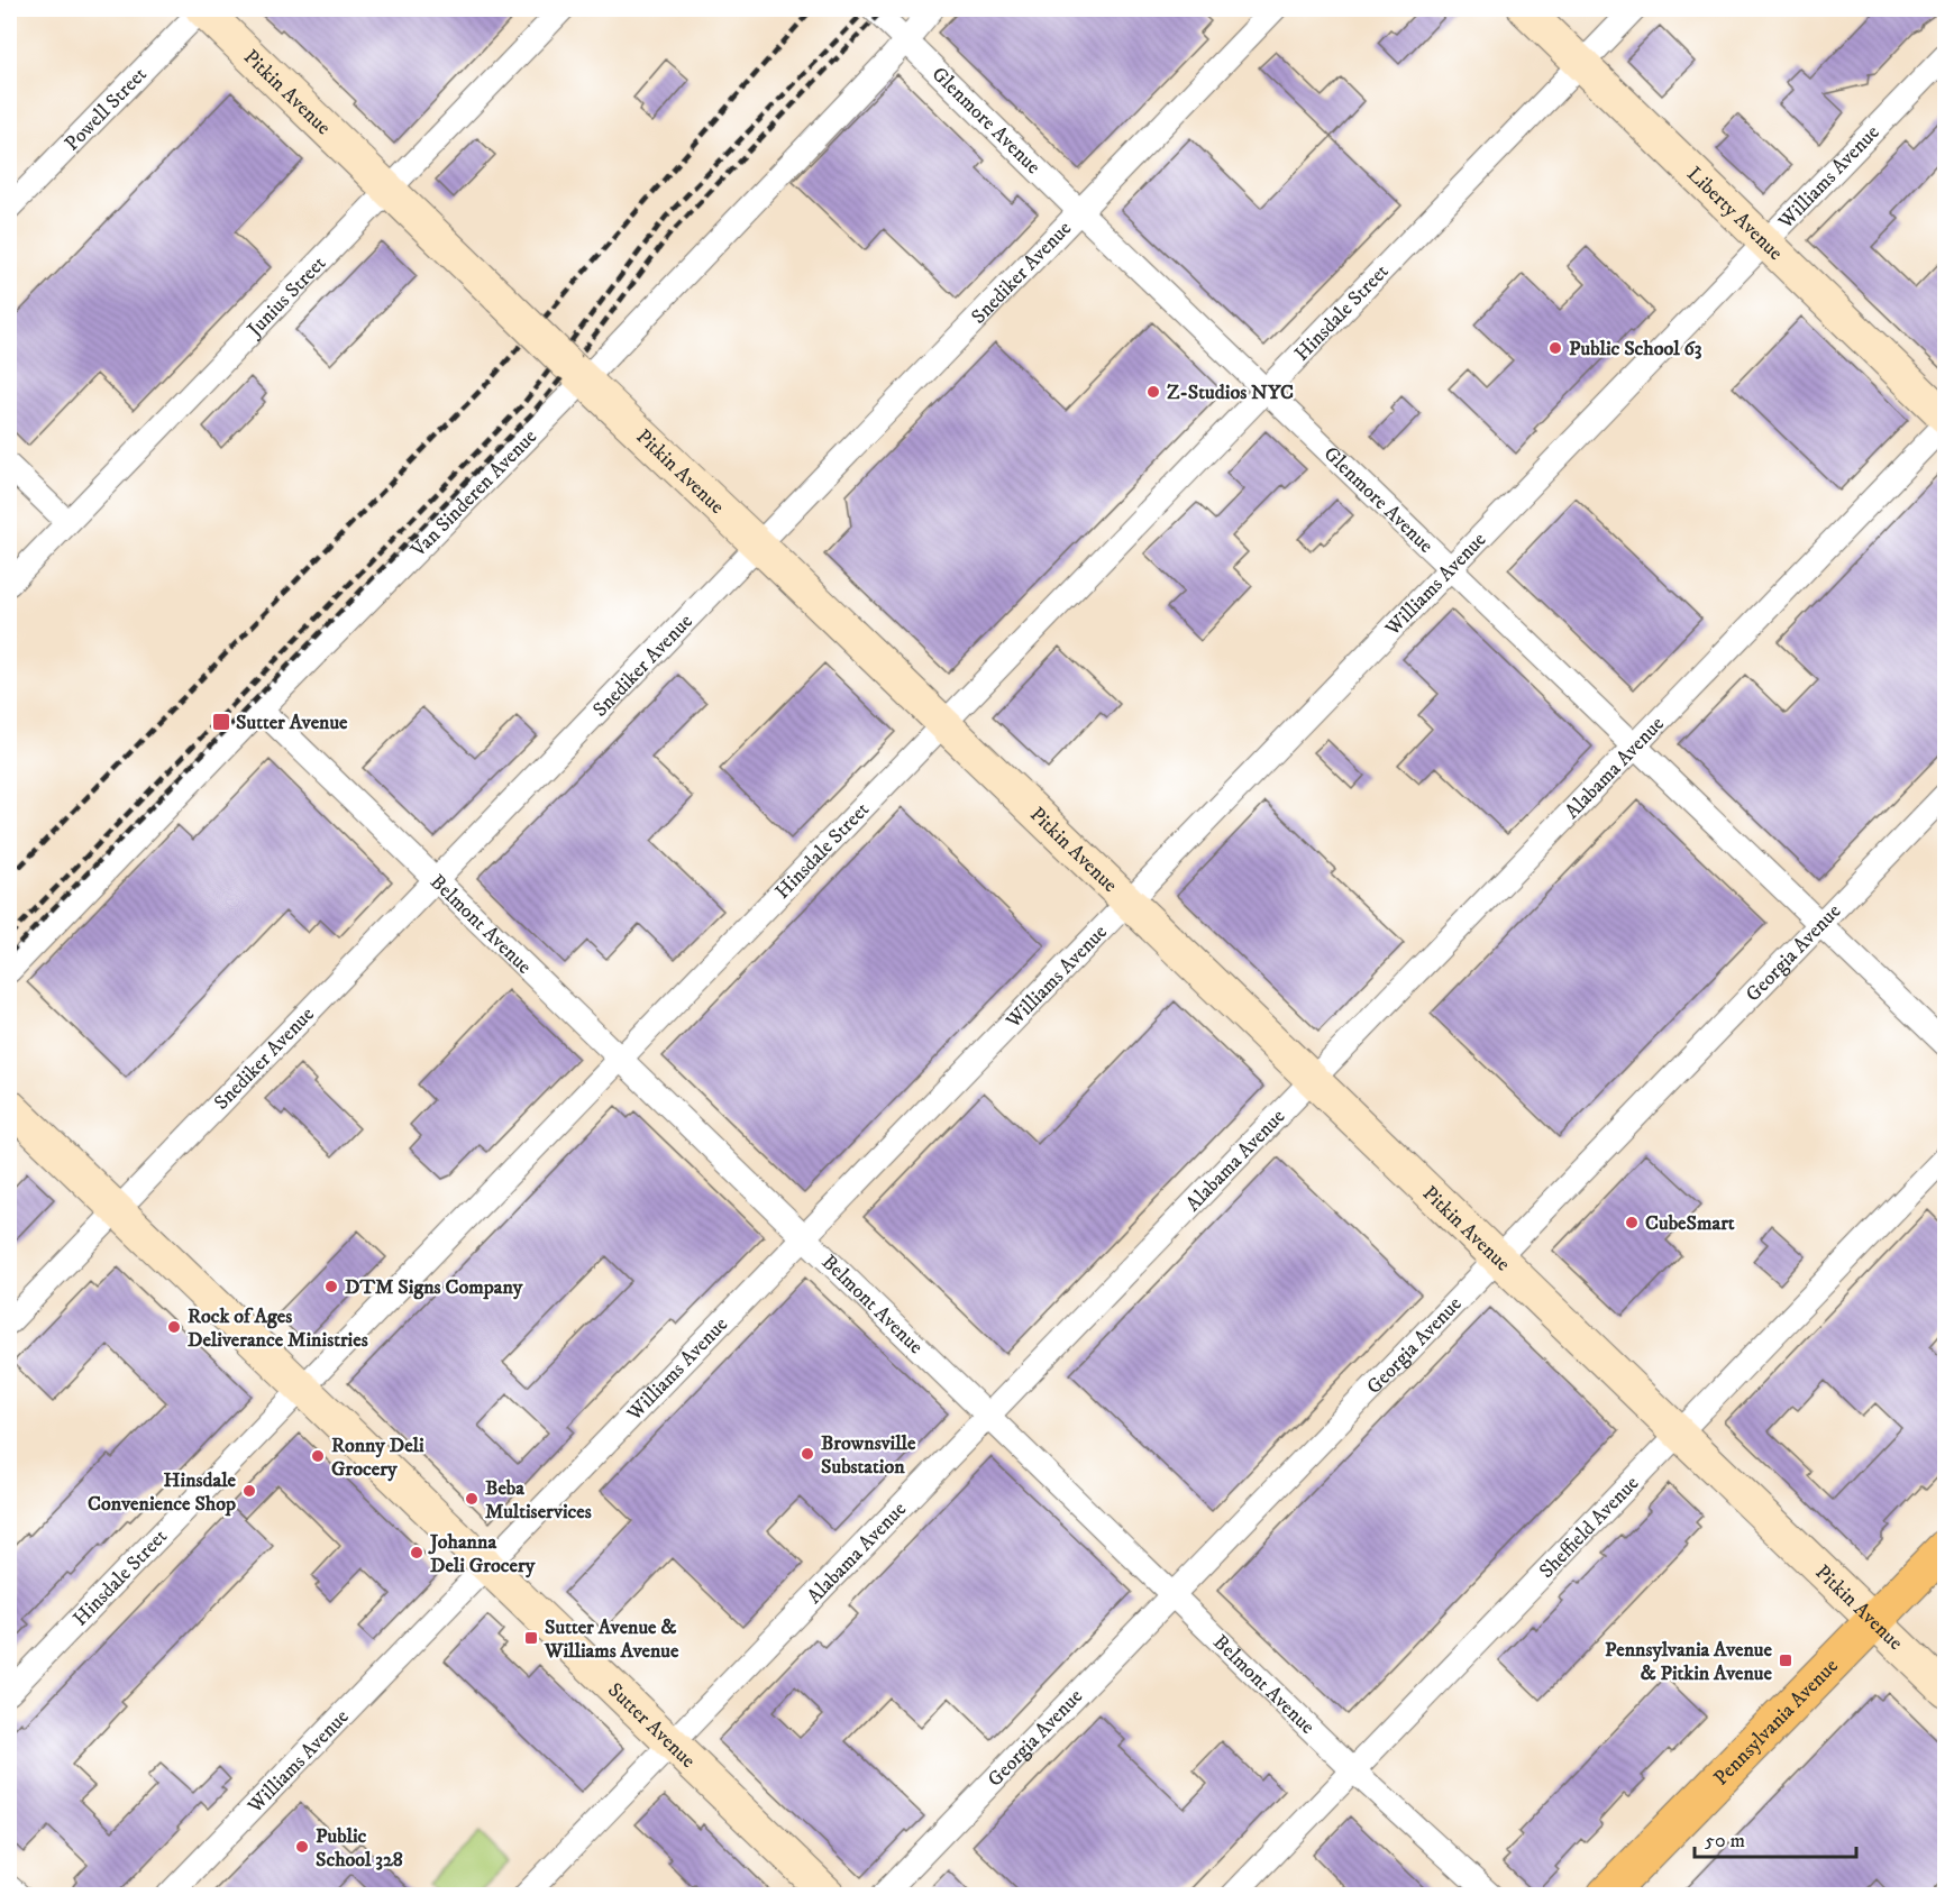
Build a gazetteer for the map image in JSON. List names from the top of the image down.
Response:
{
  "streets": {
    "main road": ["Pennsylvania Avenue"],
    "street": [
      "Pitkin Avenue",
      "Powell Street",
      "Glenmore Avenue",
      "Williams Avenue",
      "Liberty Avenue",
      "Snediker Avenue",
      "Junius Street",
      "Hinsdale Street",
      "Van Sinderen Avenue",
      "Alabama Avenue",
      "Belmont Avenue",
      "Georgia Avenue",
      "Sheffield Avenue",
      "Sutter Avenue"
    ]
  },
  "crossings": [
    ["Pitkin Avenue", "Powell Street"],
    ["Pitkin Avenue", "Williams Avenue"],
    ["Pitkin Avenue", "Snediker Avenue"],
    ["Pitkin Avenue", "Junius Street"],
    ["Pitkin Avenue", "Hinsdale Street"],
    ["Pitkin Avenue", "Van Sinderen Avenue"],
    ["Pitkin Avenue", "Alabama Avenue"],
    ["Pitkin Avenue", "Georgia Avenue"],
    ["Pitkin Avenue", "Sheffield Avenue"],
    ["Pitkin Avenue", "Pennsylvania Avenue"],
    ["Glenmore Avenue", "Williams Avenue"],
    ["Glenmore Avenue", "Snediker Avenue"],
    ["Glenmore Avenue", "Hinsdale Street"],
    ["Glenmore Avenue", "Van Sinderen Avenue"],
    ["Glenmore Avenue", "Alabama Avenue"],
    ["Glenmore Avenue", "Georgia Avenue"],
    ["Williams Avenue", "Liberty Avenue"],
    ["Williams Avenue", "Belmont Avenue"],
    ["Williams Avenue", "Sutter Avenue"],
    ["Liberty Avenue", "Hinsdale Street"],
    ["Snediker Avenue", "Belmont Avenue"],
    ["Snediker Avenue", "Sutter Avenue"],
    ["Hinsdale Street", "Belmont Avenue"],
    ["Hinsdale Street", "Sutter Avenue"],
    ["Van Sinderen Avenue", "Belmont Avenue"],
    ["Alabama Avenue", "Belmont Avenue"],
    ["Alabama Avenue", "Sutter Avenue"],
    ["Belmont Avenue", "Georgia Avenue"],
    ["Belmont Avenue", "Sheffield Avenue"]
  ],
  "places": {
    "other": [
      "Public School 63",
      "Z-Studios NYC",
      "CubeSmart",
      "DTM Signs Company",
      "Rock of Ages Deliverance Ministries",
      "Brownsville Substation",
      "Ronny Deli Grocery",
      "Hinsdale Convenience Shop",
      "Beba Multiservices",
      "Johanna Deli Grocery",
      "Public School 328"
    ],
    "transit": ["Sutter Avenue", "Sutter Avenue & Williams Avenue", "Pennsylvania Avenue & Pitkin Avenue"]
  },
  "scale_bar": "50 m"
}
